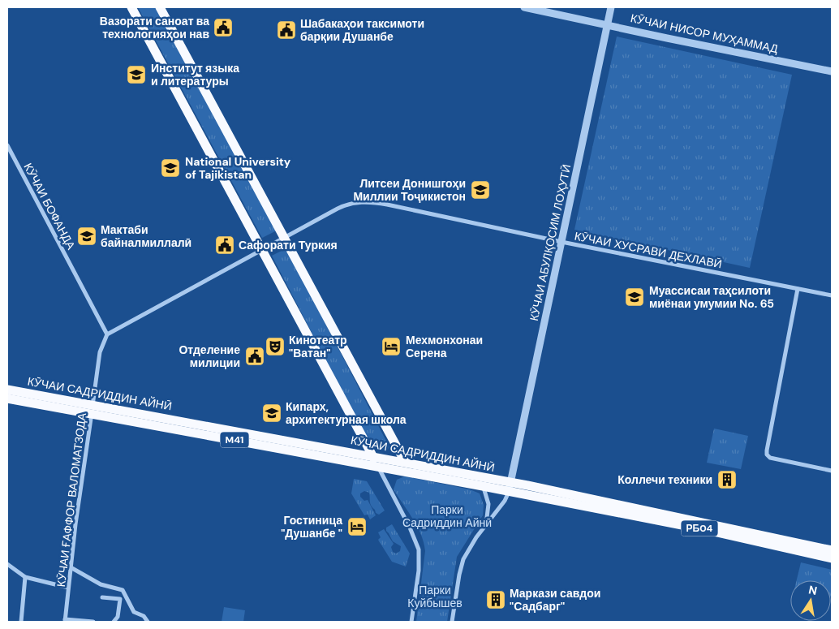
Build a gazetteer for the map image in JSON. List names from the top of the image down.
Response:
{
  "streets": {
    "highway": ["КӮЧАИ САДРИДДИН АЙНӢ", "M41", "РБ04"],
    "street": [
      "КӮЧАИ НИСОР МУҲАММАД",
      "КӮЧАИ БОФАНДА",
      "КӮЧАИ АБУЛҚОСИМ ЛОҲУТӢ",
      "КӮЧАИ ХУСРАВИ ДЕХЛАВӢ",
      "КӮЧАИ ҒАФФОР ВАЛОМАТЗОДА"
    ]
  },
  "crossings": [
    ["КӮЧАИ НИСОР МУҲАММАД", "КӮЧАИ АБУЛҚОСИМ ЛОҲУТӢ"],
    ["КӮЧАИ БОФАНДА", "КӮЧАИ ҒАФФОР ВАЛОМАТЗОДА"],
    ["КӮЧАИ АБУЛҚОСИМ ЛОҲУТӢ", "КӮЧАИ ХУСРАВИ ДЕХЛАВӢ"],
    ["КӮЧАИ АБУЛҚОСИМ ЛОҲУТӢ", "КӮЧАИ САДРИДДИН АЙНӢ"],
    ["КӮЧАИ САДРИДДИН АЙНӢ", "КӮЧАИ ҒАФФОР ВАЛОМАТЗОДА"]
  ],
  "parks": ["Парки Садриддин Айнӣ", "Парки Куйбышев"],
  "places": {
    "public building": [
      "Вазорати саноат ва технологияҳои нав",
      "Шабакаҳои таксимоти барқии Душанбе",
      "Сафорати Туркия",
      "Отделение милиции"
    ],
    "school or university": [
      "Институт языка и литературы",
      "National University of Tajikistan",
      "Литсеи Донишгоҳи Миллии Тоҷикистон",
      "Мактаби байналмиллалӣ",
      "Муассисаи таҳсилоти миёнаи умумии No. 65",
      "Кипарх, архитектурная школа"
    ],
    "theatre": ["Кинотеатр \"Ватан\""],
    "hotel": ["Мехмонхонаи Серена", "Гостиница \"Душанбе \""],
    "building": ["Коллечи техники", "Маркази савдои \"Садбарг\""]
  },
  "north": "top"
}
